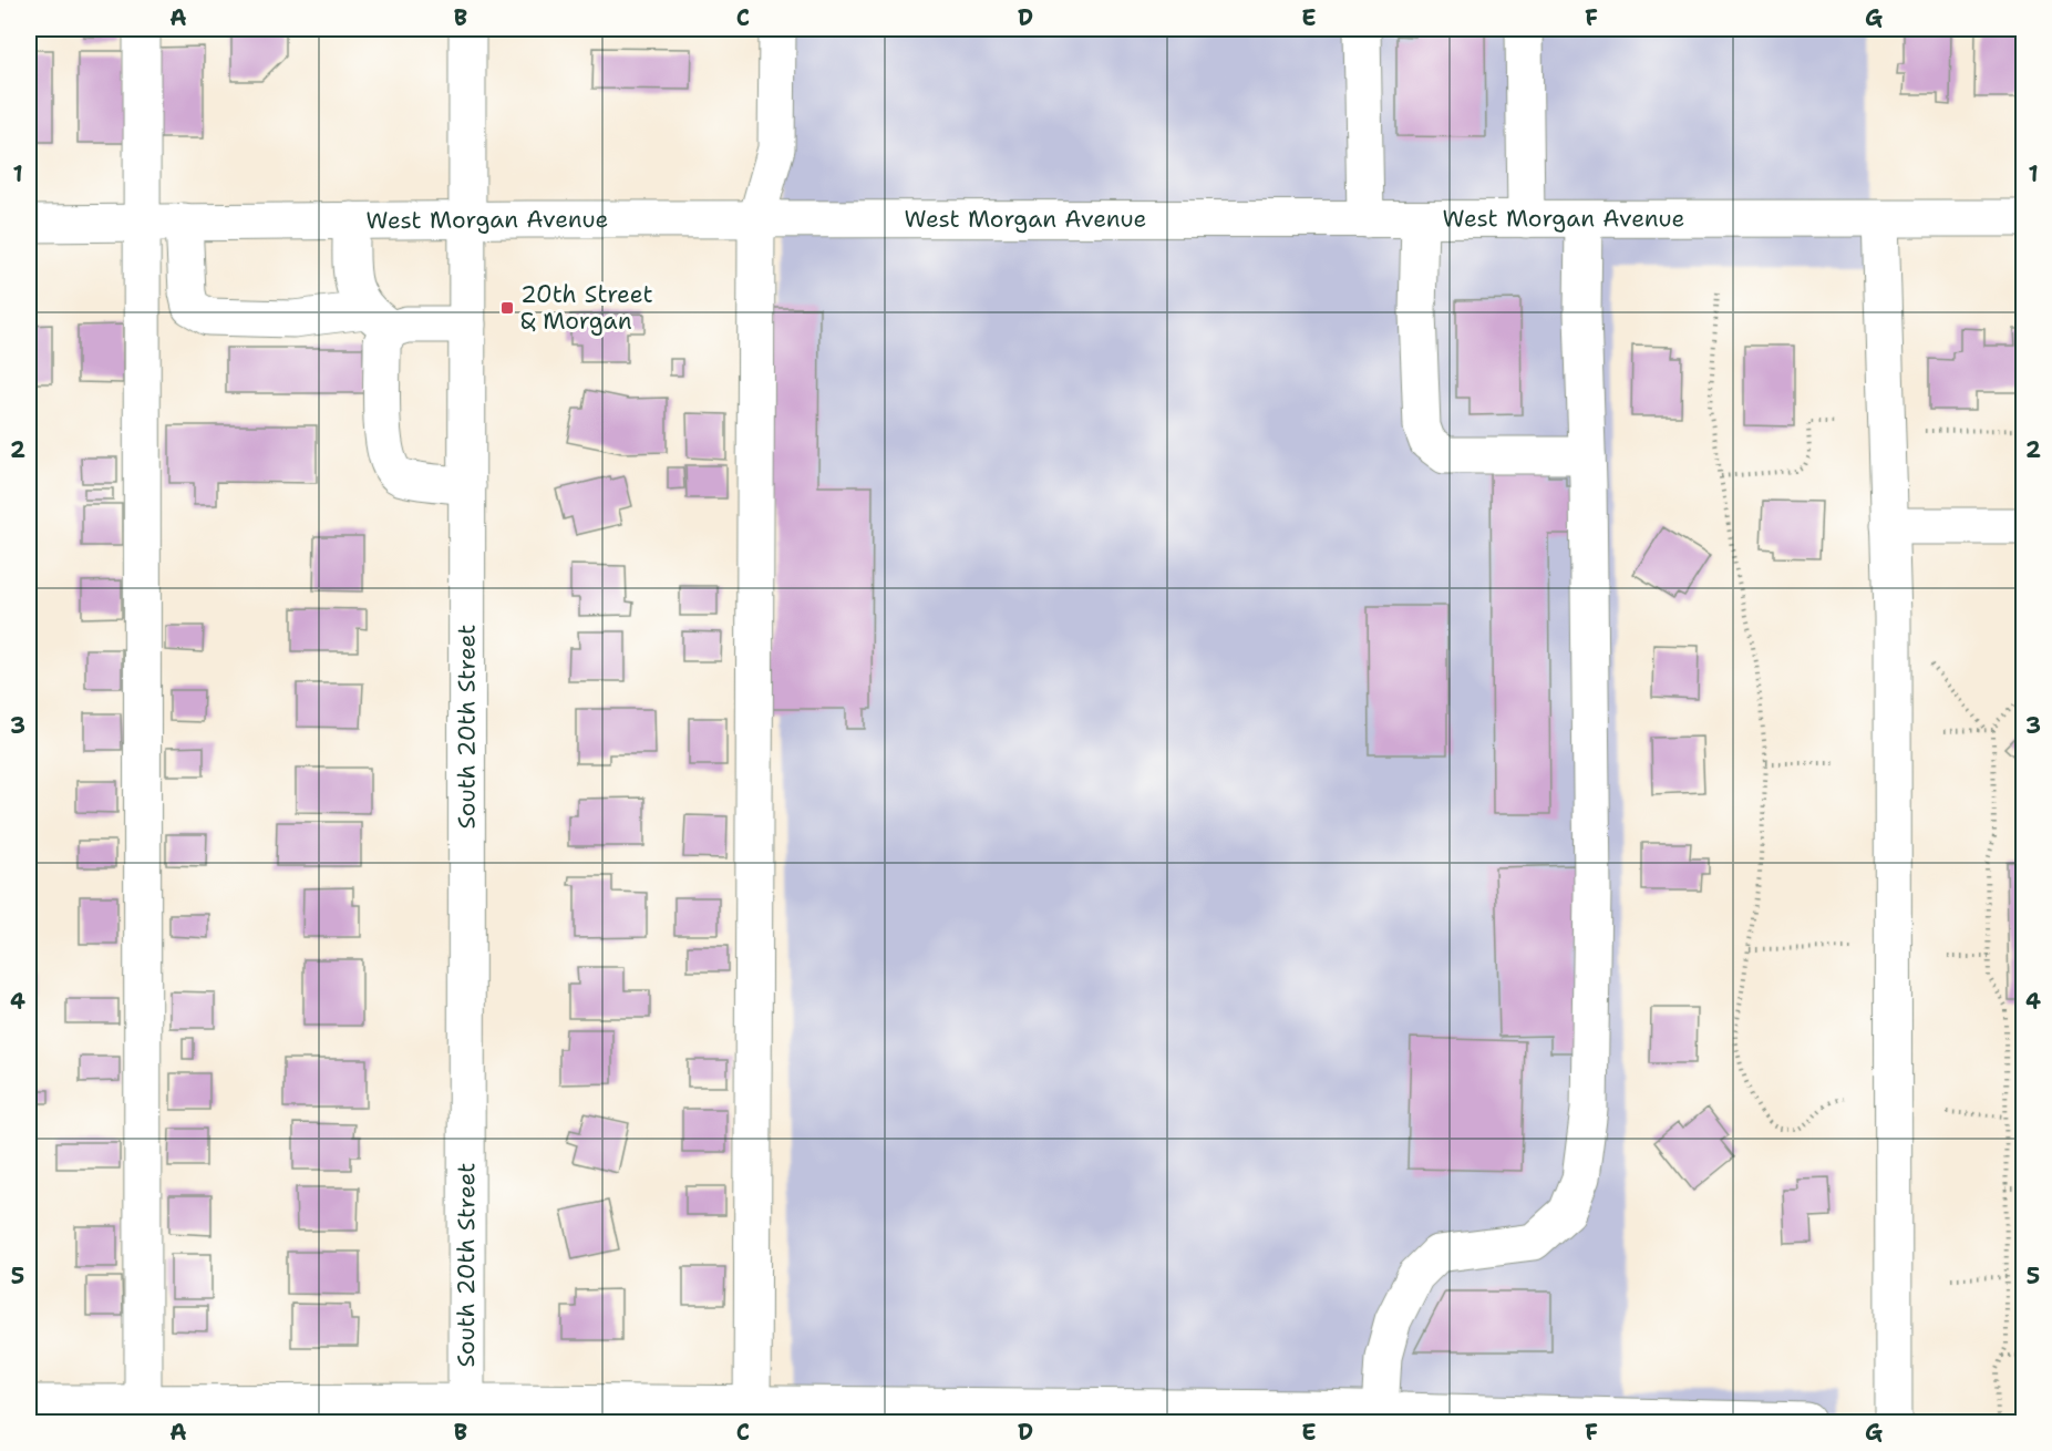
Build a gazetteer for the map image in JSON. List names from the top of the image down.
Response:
{
  "streets": {
    "street": ["West Morgan Avenue", "South 20th Street"]
  },
  "crossings": [
    ["West Morgan Avenue", "South 20th Street"]
  ],
  "places": {
    "transit": ["20th Street & Morgan"]
  },
  "grid": {
    "columns": [
      "A",
      "B",
      "C",
      "D",
      "E",
      "F",
      "G"
    ],
    "rows": [
      "1",
      "2",
      "3",
      "4",
      "5"
    ]
  }
}
